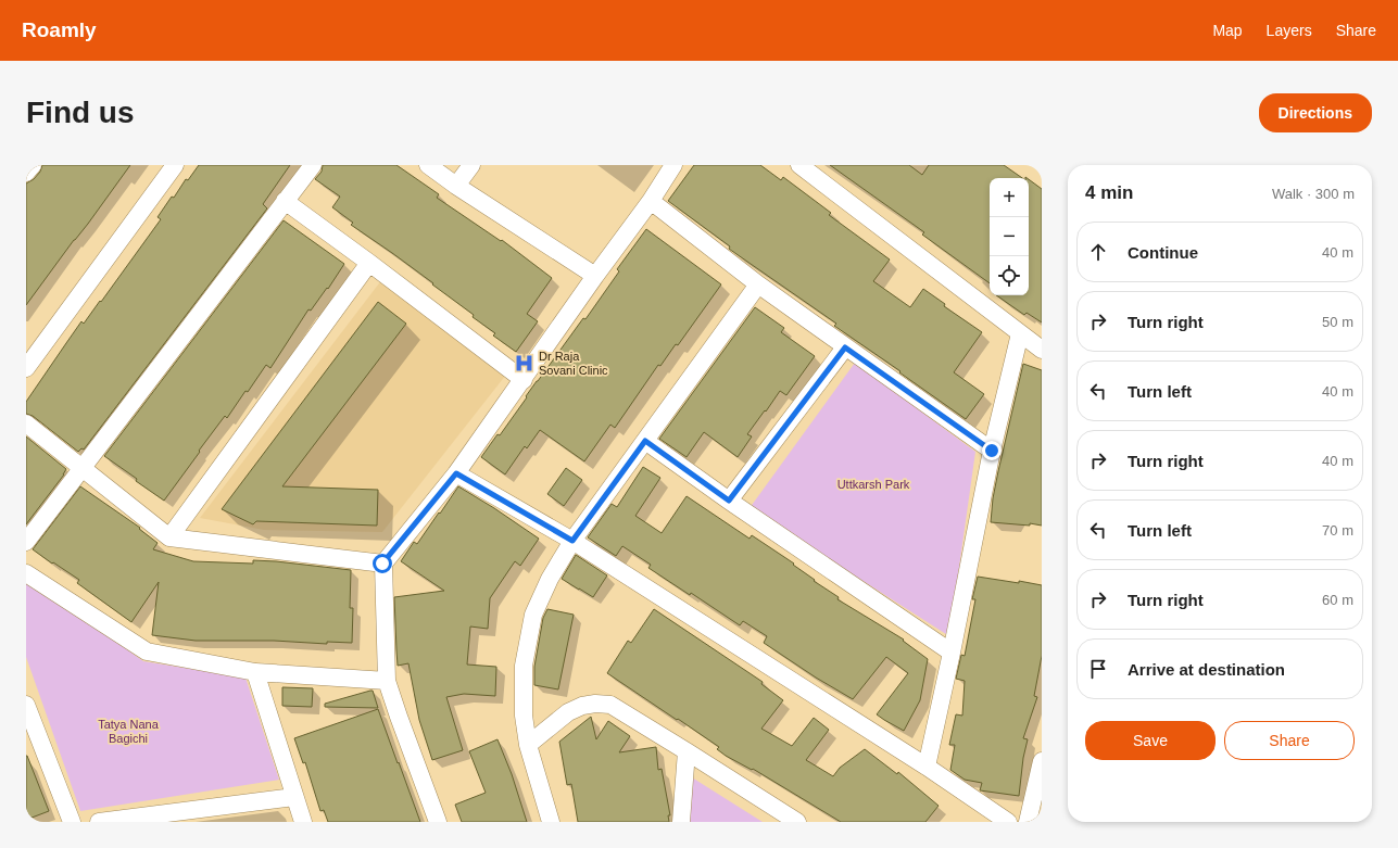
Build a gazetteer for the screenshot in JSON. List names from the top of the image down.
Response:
{
  "parks": ["Uttkarsh Park", "Tatya Nana Bagichi"],
  "places": {
    "hospital": ["Dr Raja Sovani Clinic"]
  },
  "page": {
    "header": "Roamly",
    "nav": ["Map", "Layers", "Share"],
    "buttons": [
      "Directions",
      ["Save", "Share"]
    ],
    "title": "Find us",
    "heading": ["4 min", "Walk · 300 m"],
    "map_buttons": ["+", "−"],
    "list": [
      ["Continue", "40 m"],
      ["Turn right", "50 m"],
      ["Turn left", "40 m"],
      ["Turn right", "40 m"],
      ["Turn left", "70 m"],
      ["Turn right", "60 m"],
      "Arrive at destination"
    ]
  }
}
